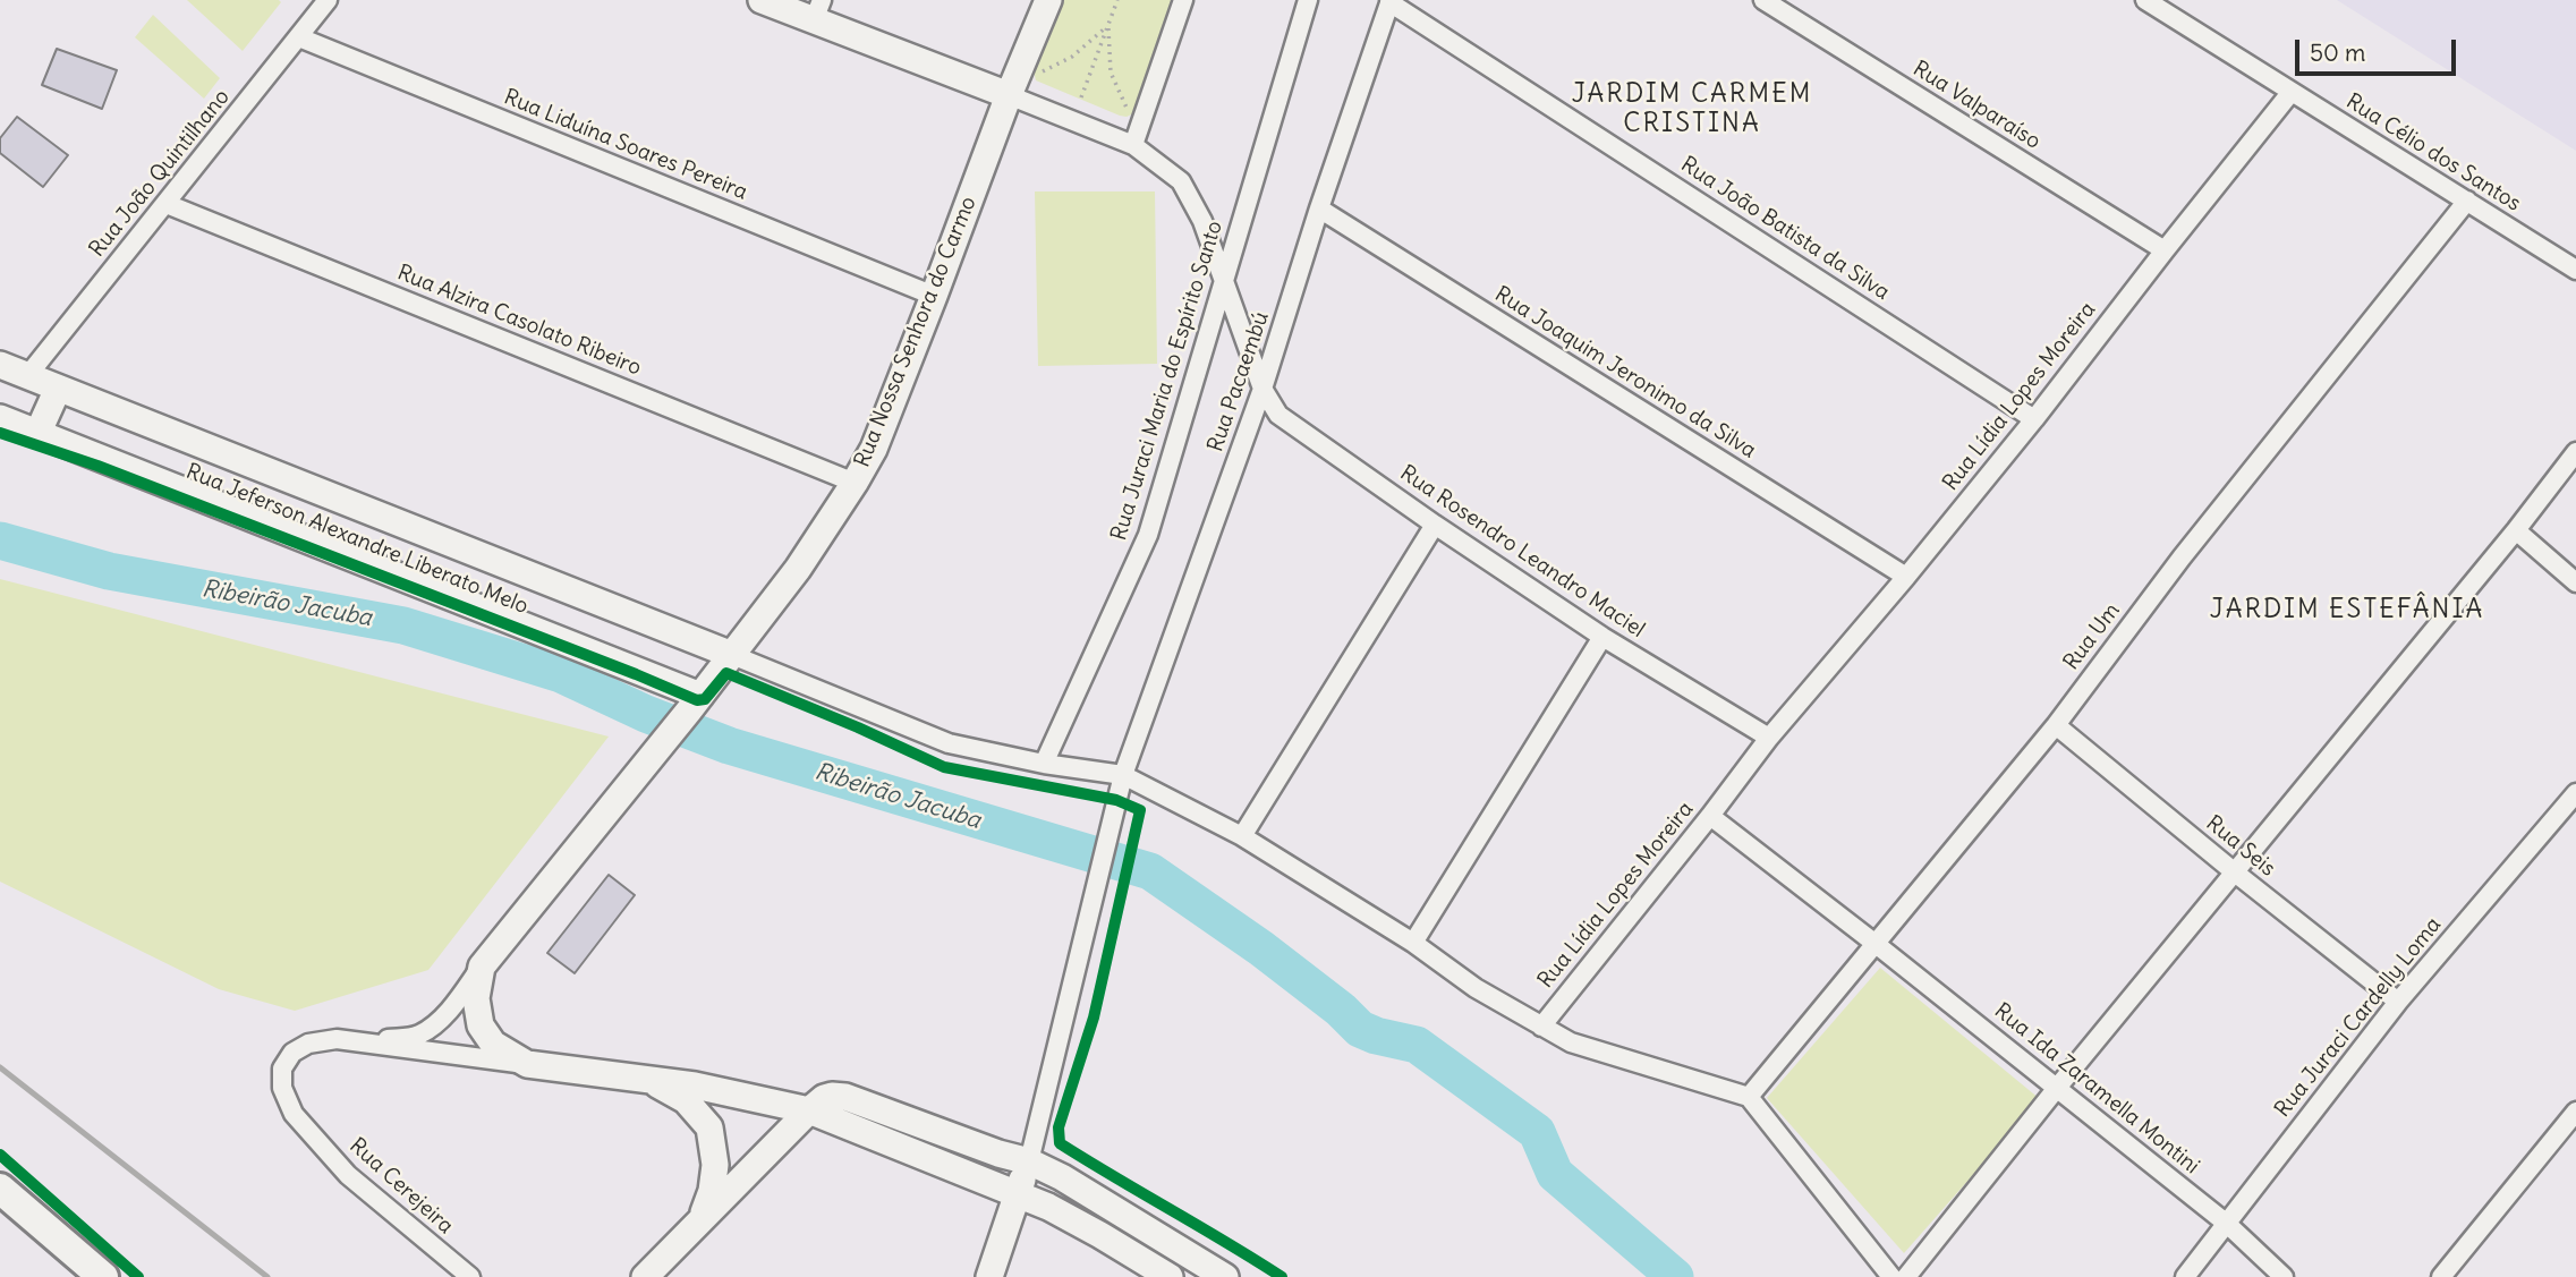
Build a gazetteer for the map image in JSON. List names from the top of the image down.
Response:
{
  "streets": {
    "main road": ["Rua Nossa Senhora do Carmo", "Rua Jeferson Alexandre Liberato Melo"],
    "street": [
      "Rua Valparaíso",
      "Rua Liduína Soares Pereira",
      "Rua Célio dos Santos",
      "Rua João Quintilhano",
      "Rua João Batista da Silva",
      "Rua Alzira Casolato Ribeiro",
      "Rua Joaquim Jeronimo da Silva",
      "Rua Juraci Maria do Espírito Santo",
      "Rua Pacaembú",
      "Rua Lídia Lopes Moreira",
      "Rua Rosendro Leandro Maciel",
      "Rua Um",
      "Rua Seis",
      "Rua Juraci Cardelly Loma",
      "Rua Ida Zaramella Montini",
      "Rua Cerejeira"
    ]
  },
  "crossings": [
    ["Rua Valparaíso", "Rua Lídia Lopes Moreira"],
    ["Rua Liduína Soares Pereira", "Rua João Quintilhano"],
    ["Rua Liduína Soares Pereira", "Rua Nossa Senhora do Carmo"],
    ["Rua Célio dos Santos", "Rua Lídia Lopes Moreira"],
    ["Rua Célio dos Santos", "Rua Um"],
    ["Rua João Quintilhano", "Rua Alzira Casolato Ribeiro"],
    ["Rua João Quintilhano", "Rua Jeferson Alexandre Liberato Melo"],
    ["Rua João Batista da Silva", "Rua Pacaembú"],
    ["Rua João Batista da Silva", "Rua Lídia Lopes Moreira"],
    ["Rua Alzira Casolato Ribeiro", "Rua Nossa Senhora do Carmo"],
    ["Rua Nossa Senhora do Carmo", "Rua Jeferson Alexandre Liberato Melo"],
    ["Rua Nossa Senhora do Carmo", "Rua Rosendro Leandro Maciel"],
    ["Rua Nossa Senhora do Carmo", "Rua Cerejeira"],
    ["Rua Joaquim Jeronimo da Silva", "Rua Pacaembú"],
    ["Rua Joaquim Jeronimo da Silva", "Rua Lídia Lopes Moreira"],
    ["Rua Juraci Maria do Espírito Santo", "Rua Rosendro Leandro Maciel"],
    ["Rua Pacaembú", "Rua Rosendro Leandro Maciel"],
    ["Rua Lídia Lopes Moreira", "Rua Rosendro Leandro Maciel"],
    ["Rua Lídia Lopes Moreira", "Rua Ida Zaramella Montini"],
    ["Rua Um", "Rua Seis"],
    ["Rua Um", "Rua Ida Zaramella Montini"],
    ["Rua Seis", "Rua Juraci Cardelly Loma"],
    ["Rua Juraci Cardelly Loma", "Rua Ida Zaramella Montini"]
  ],
  "districts": ["JARDIM CARMEM CRISTINA", "JARDIM ESTEFÂNIA"],
  "water": ["Ribeirão Jacuba"],
  "scale_bar": "50 m"
}
